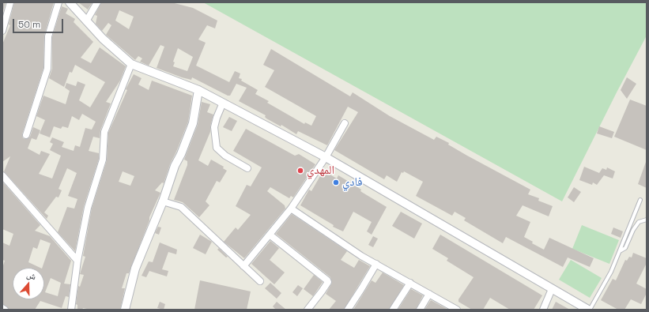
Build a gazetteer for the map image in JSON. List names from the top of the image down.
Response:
{
  "places": ["المهدي", "فادي"],
  "scale_bar": "50 m",
  "north": "top"
}
